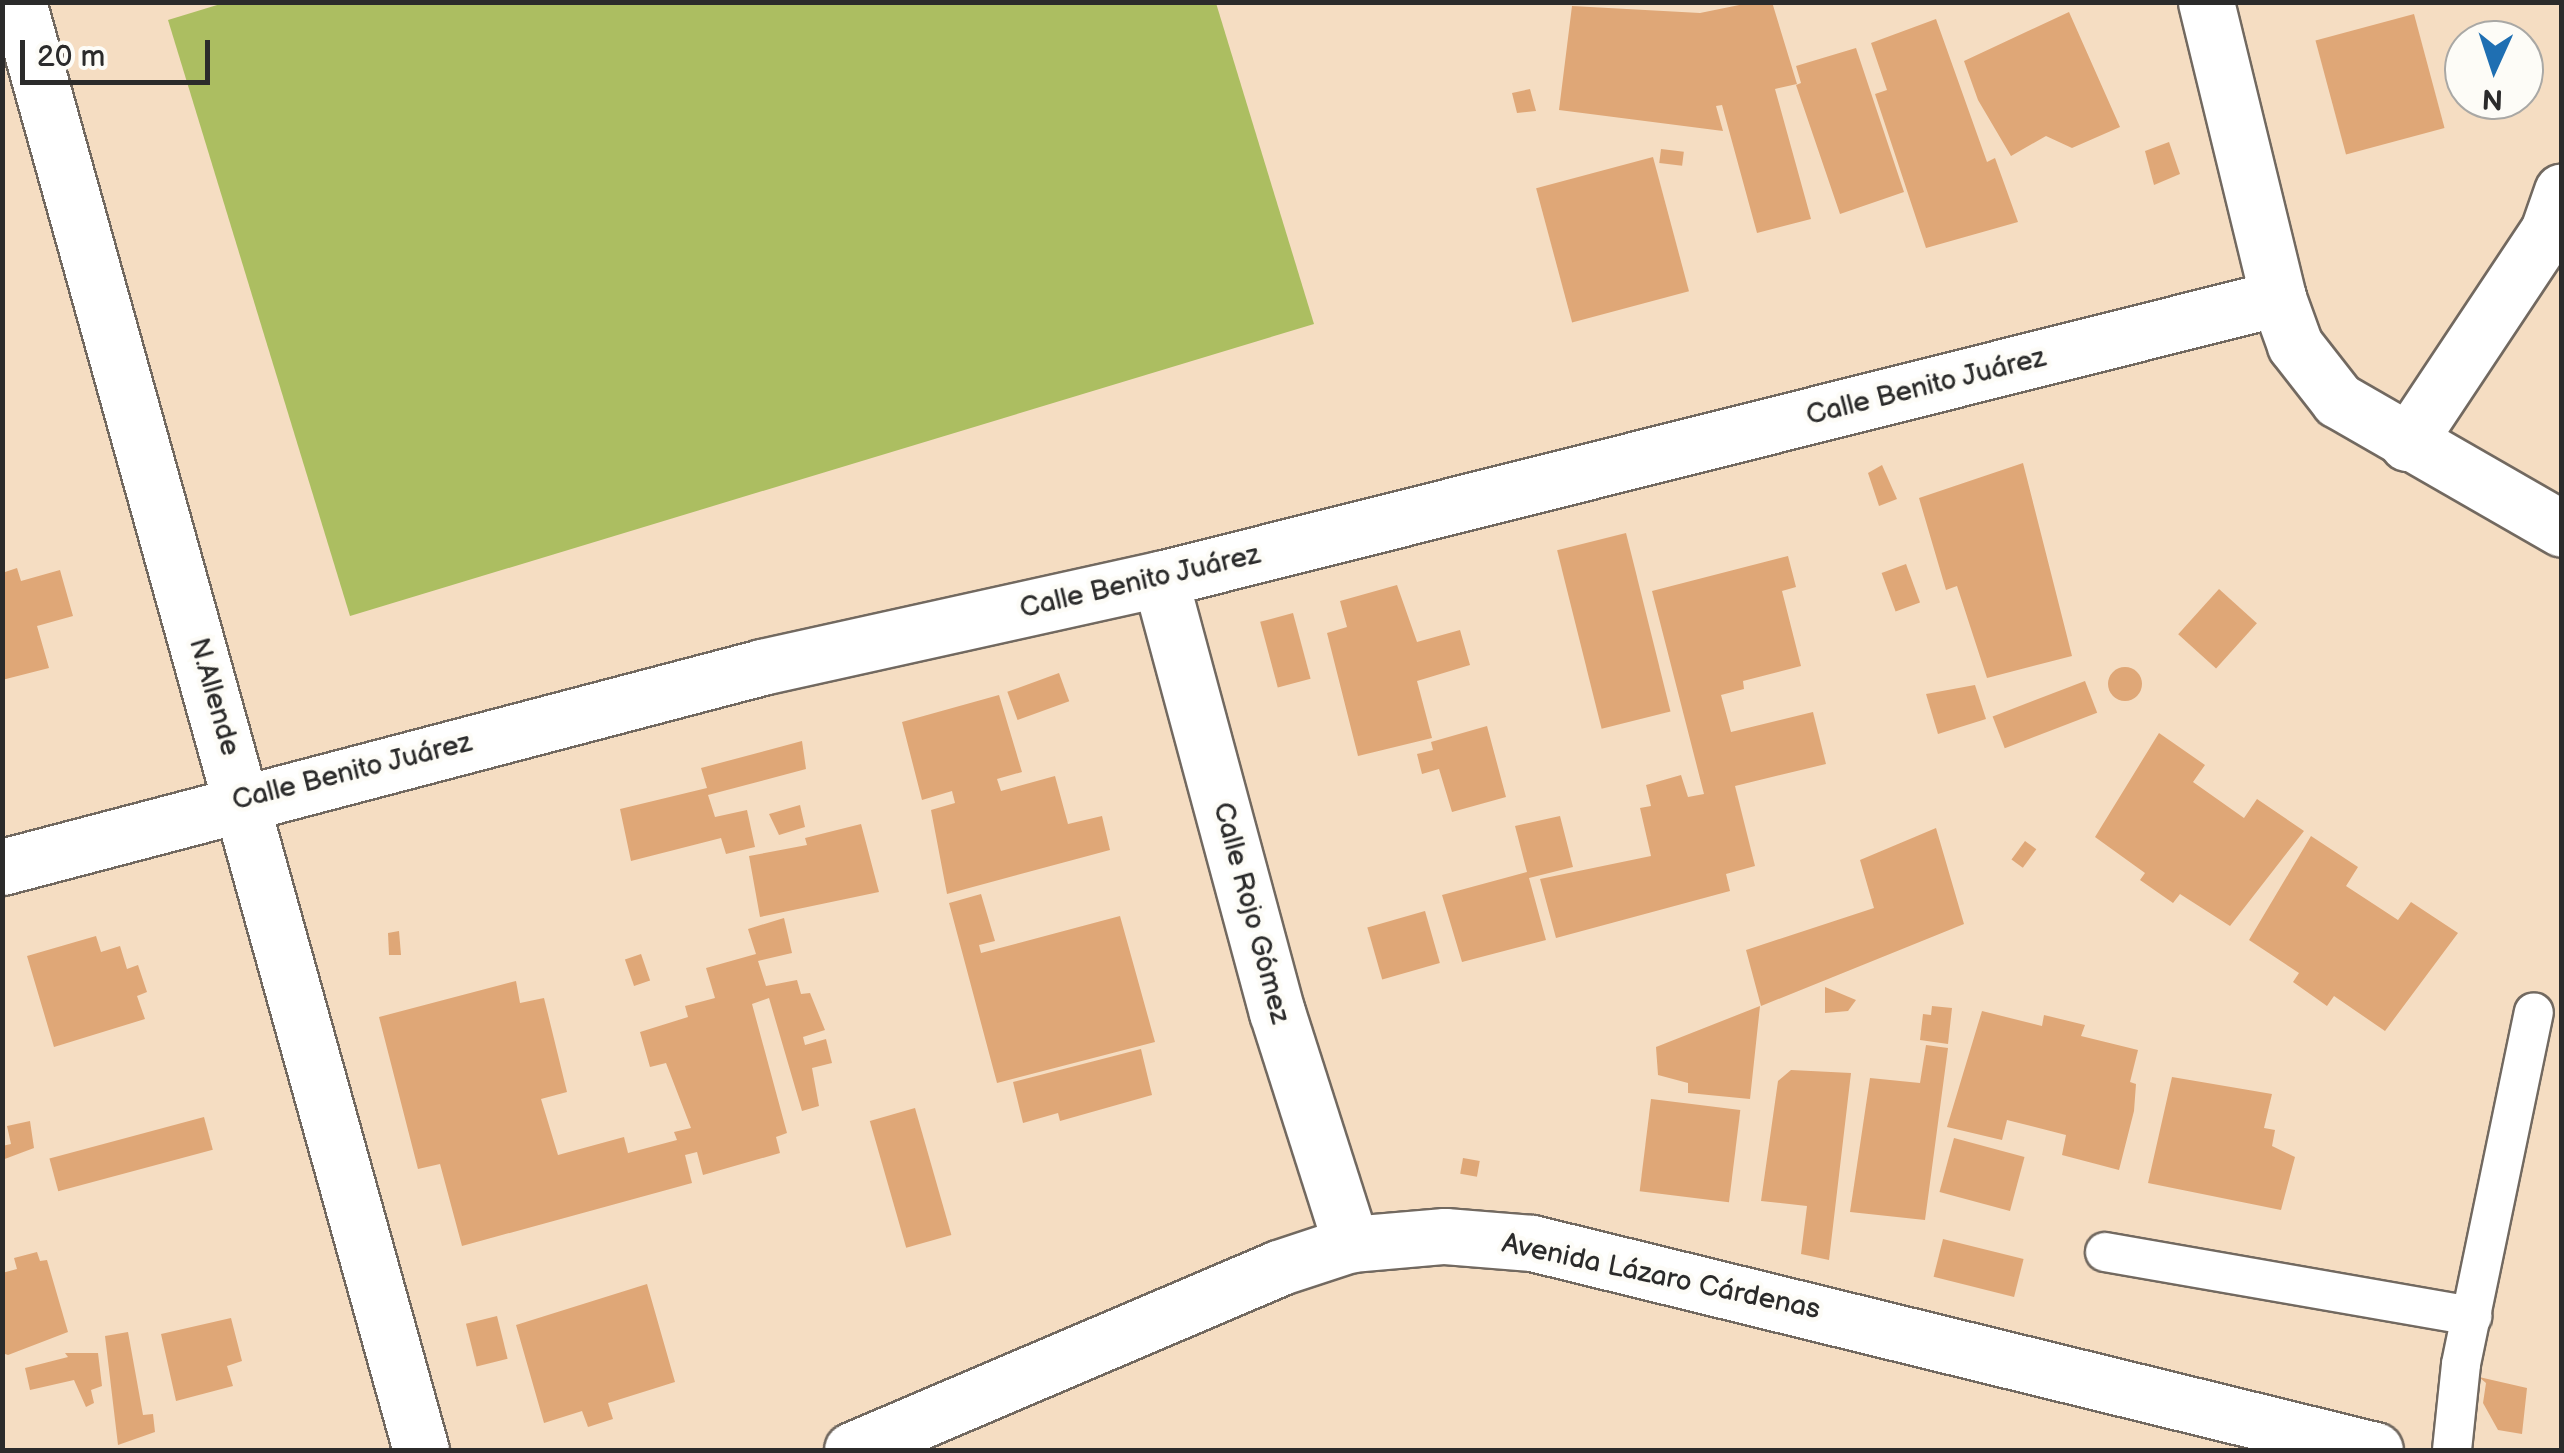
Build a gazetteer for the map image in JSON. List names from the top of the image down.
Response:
{
  "streets": {
    "street": [
      "Calle Benito Juárez",
      "N.Allende",
      "Calle Rojo Gómez",
      "Avenida Lázaro Cárdenas"
    ]
  },
  "crossings": [
    ["Calle Benito Juárez", "N.Allende"],
    ["Calle Benito Juárez", "Calle Rojo Gómez"],
    ["Calle Rojo Gómez", "Avenida Lázaro Cárdenas"]
  ],
  "scale_bar": "20 m",
  "north": "bottom"
}
